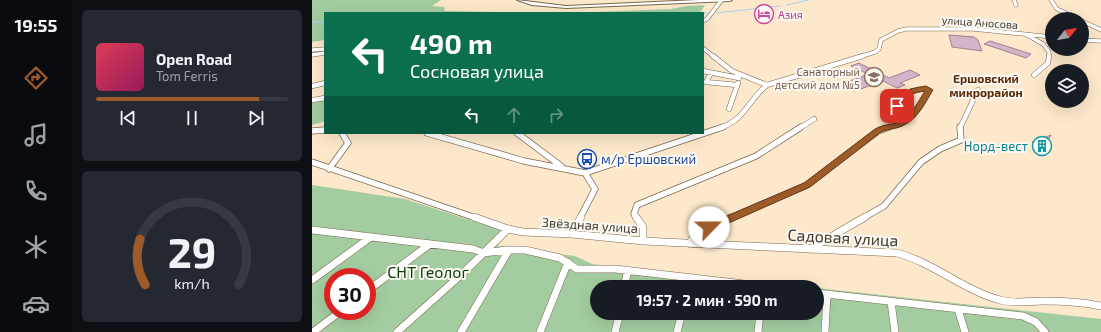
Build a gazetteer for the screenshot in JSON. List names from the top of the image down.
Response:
{
  "streets": {
    "street": ["улица Аносова", "Звёздная улица", "Садовая улица"]
  },
  "crossings": [
    ["Звёздная улица", "Садовая улица"]
  ],
  "districts": ["Ершовский микрорайон"],
  "parks": ["СНТ Геолог"],
  "places": {
    "hotel": ["Азия"],
    "school or university": ["Санаторный детский дом №5"],
    "building": ["Норд-вест"],
    "bus stop": ["м/р Ершовский"]
  },
  "north": "top right",
  "page": {
    "tabs": "19:55",
    "turn": ["490 m", "Сосновая улица"],
    "song": ["Open Road", "Tom Ferris"],
    "limit": "30",
    "trip": "19:57 · 2 мин · 590 m",
    "gauge": ["29", "km/h"]
  }
}
